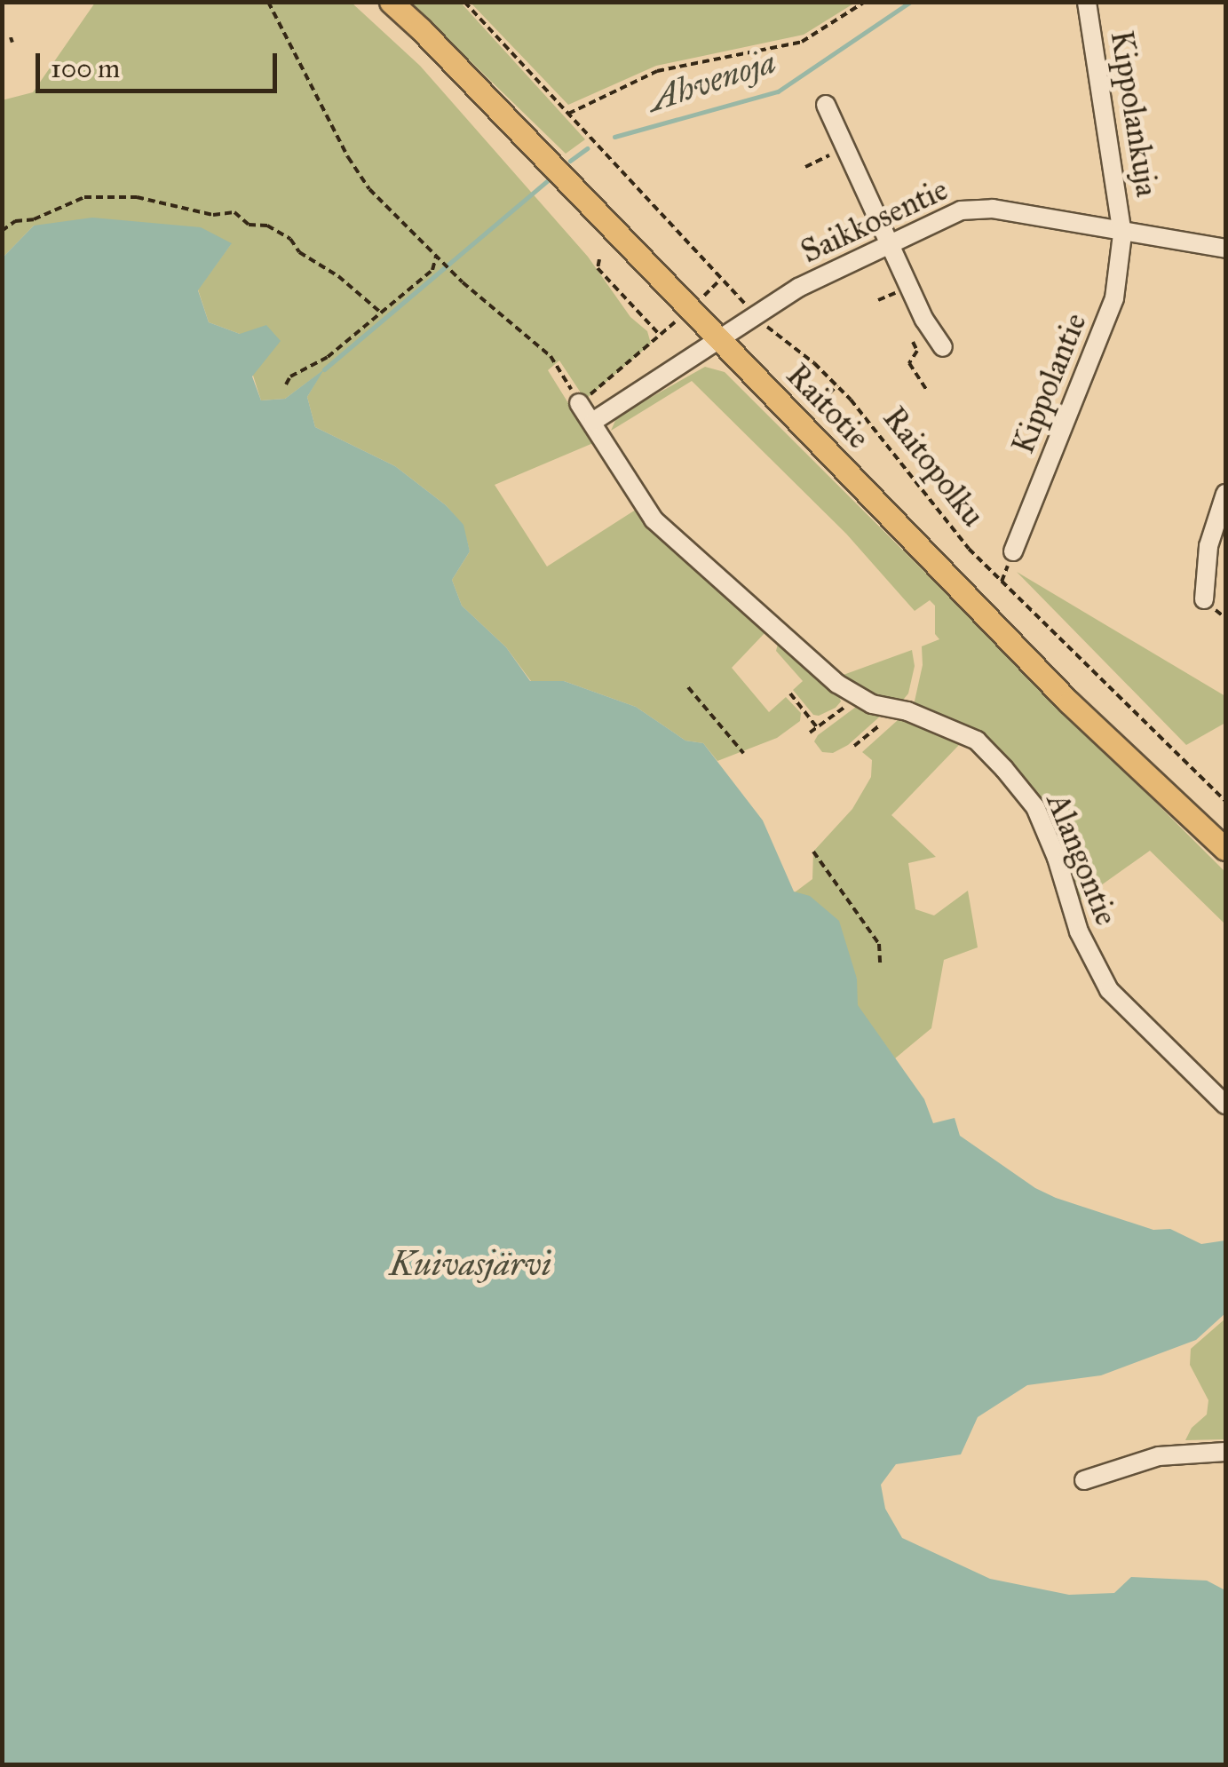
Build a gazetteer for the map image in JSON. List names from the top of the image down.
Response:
{
  "streets": {
    "main road": ["Raitotie"],
    "street": [
      "Kippolankuja",
      "Saikkosentie",
      "Kippolantie",
      "Alangontie"
    ],
    "path": ["Raitopolku"]
  },
  "crossings": [
    ["Kippolankuja", "Saikkosentie"],
    ["Kippolankuja", "Kippolantie"],
    ["Saikkosentie", "Kippolantie"],
    ["Saikkosentie", "Raitotie"],
    ["Saikkosentie", "Raitopolku"]
  ],
  "water": ["Ahvenoja", "Kuivasjärvi"],
  "scale_bar": "100 m"
}
